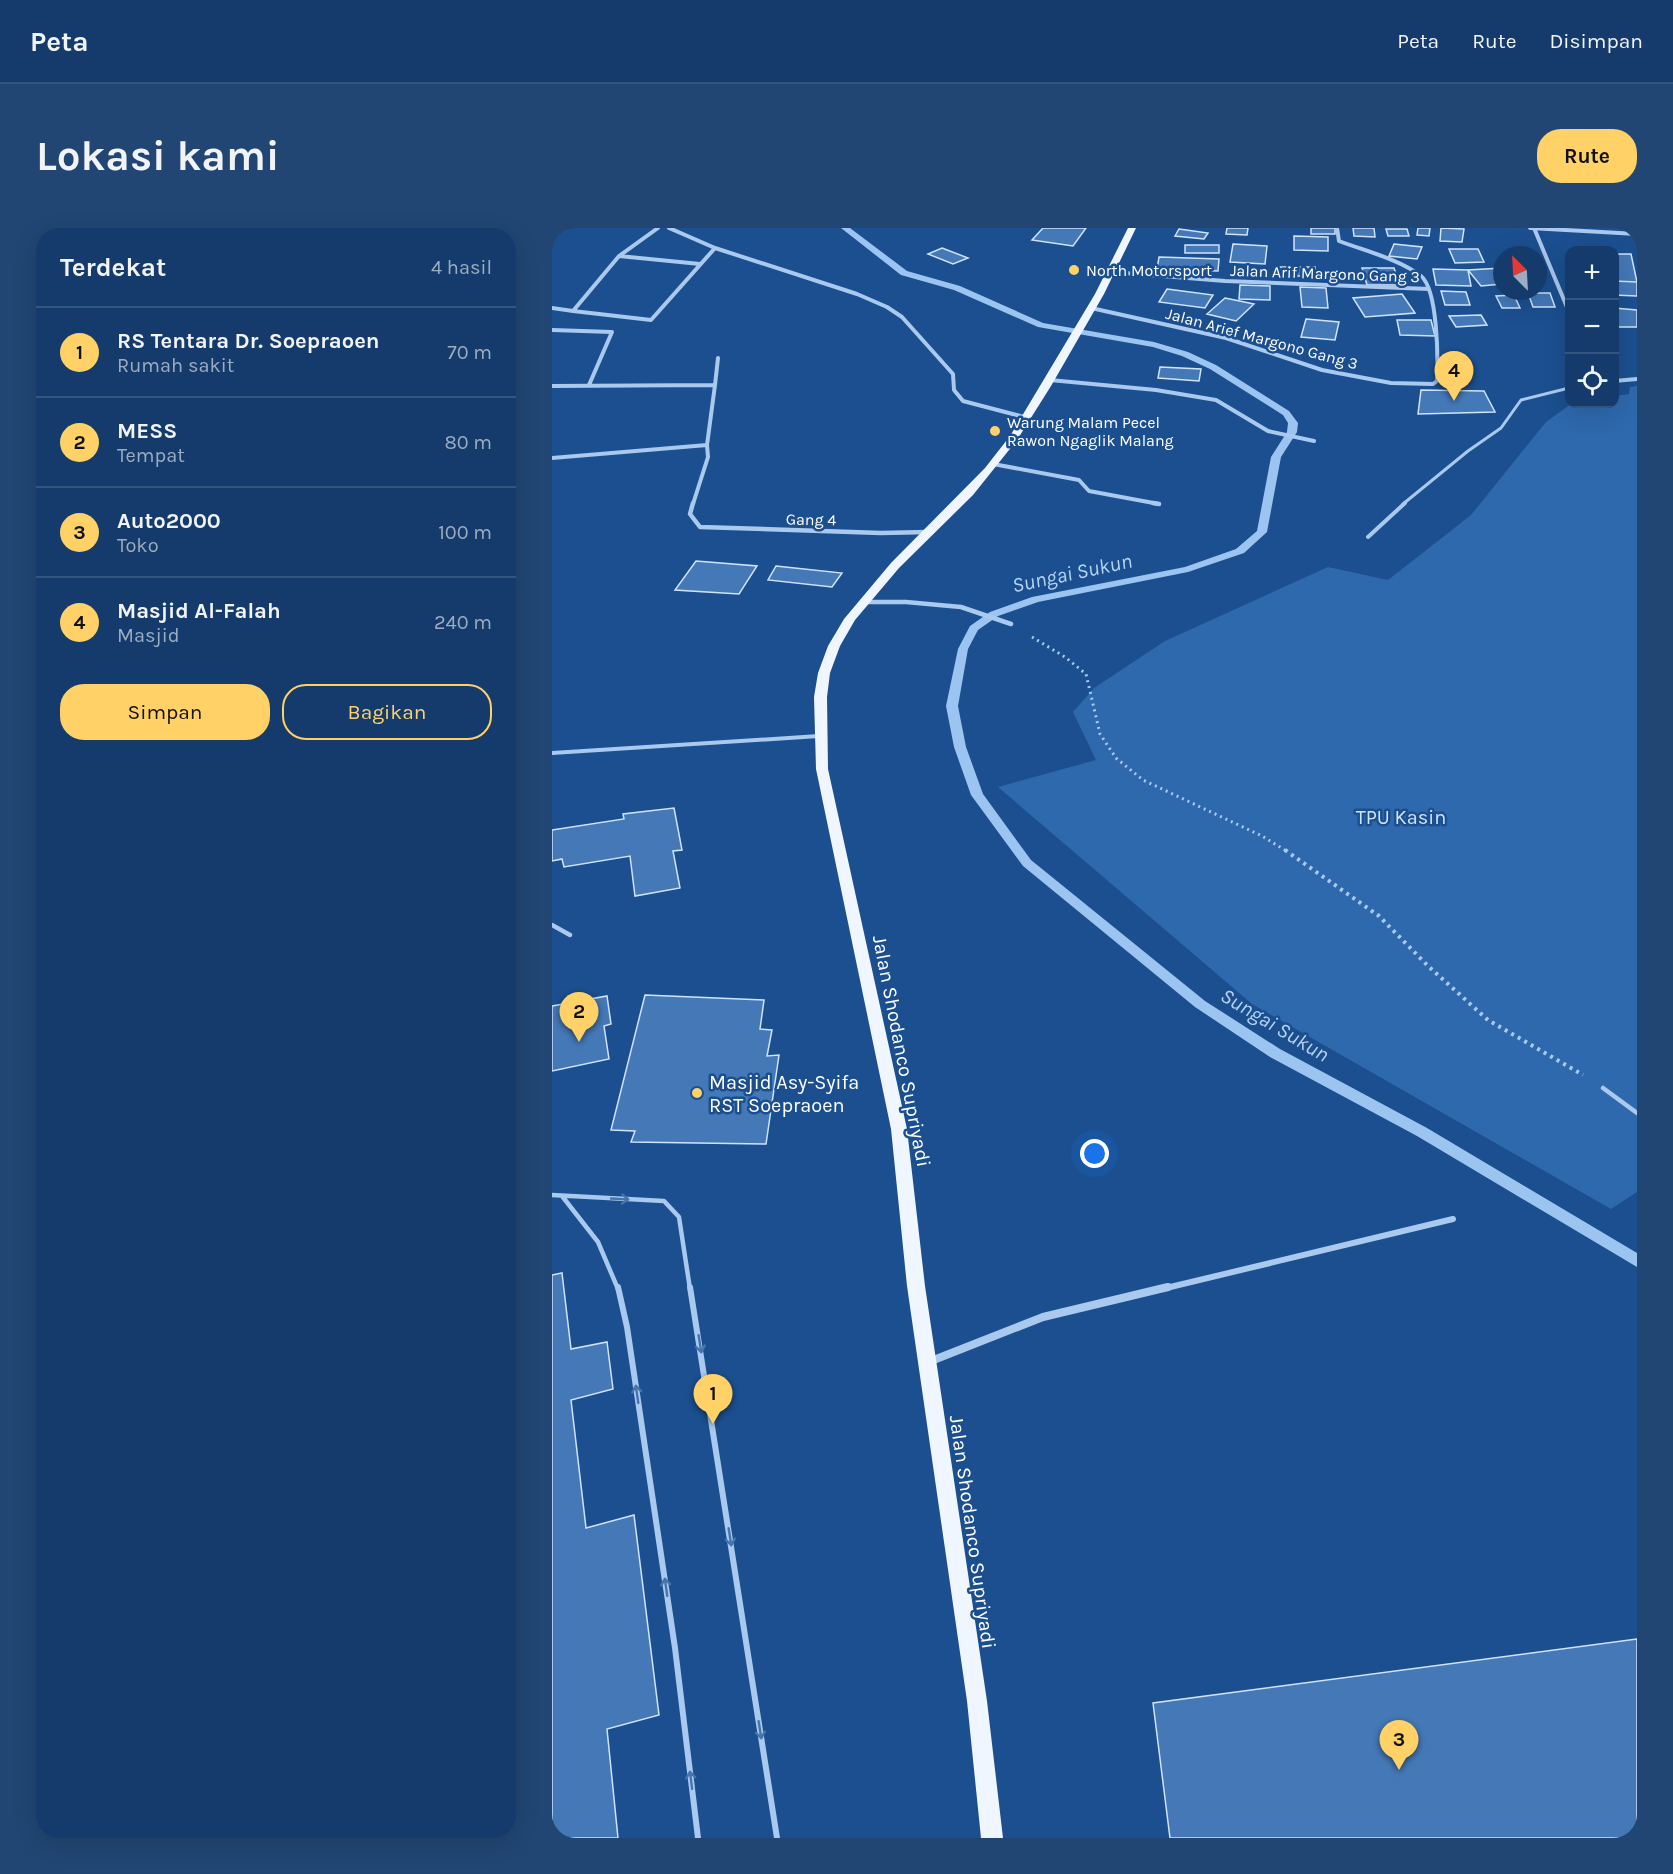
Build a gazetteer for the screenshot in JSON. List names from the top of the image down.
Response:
{
  "streets": {
    "main road": ["Jalan Shodanco Supriyadi"],
    "street": ["Jalan Arif Margono Gang 3", "Jalan Arief Margono Gang 3", "Gang 4"]
  },
  "crossings": [
    ["Jalan Arif Margono Gang 3", "Jalan Arief Margono Gang 3"],
    ["Jalan Arif Margono Gang 3", "Jalan Shodanco Supriyadi"],
    ["Jalan Arief Margono Gang 3", "Jalan Shodanco Supriyadi"],
    ["Gang 4", "Jalan Shodanco Supriyadi"]
  ],
  "water": ["Sungai Sukun"],
  "parks": ["TPU Kasin"],
  "places": ["North Motorsport", "Warung Malam Pecel Rawon Ngaglik Malang", "Masjid Asy-Syifa RST Soepraoen"],
  "north": "top left",
  "page": {
    "header": "Peta",
    "nav": ["Peta", "Rute", "Disimpan"],
    "buttons": [
      "Rute",
      ["Simpan", "Bagikan"]
    ],
    "title": "Lokasi kami",
    "heading": ["Terdekat", "4 hasil"],
    "map_buttons": ["+", "−"],
    "list": [
      {
        "mark": "1",
        "name": "RS Tentara Dr. Soepraoen",
        "note": "Rumah sakit",
        "value": "70 m"
      },
      {
        "mark": "2",
        "name": "MESS",
        "note": "Tempat",
        "value": "80 m"
      },
      {
        "mark": "3",
        "name": "Auto2000",
        "note": "Toko",
        "value": "100 m"
      },
      {
        "mark": "4",
        "name": "Masjid Al-Falah",
        "note": "Masjid",
        "value": "240 m"
      }
    ],
    "pins": [
      "4",
      "2",
      "1",
      "3"
    ]
  }
}
